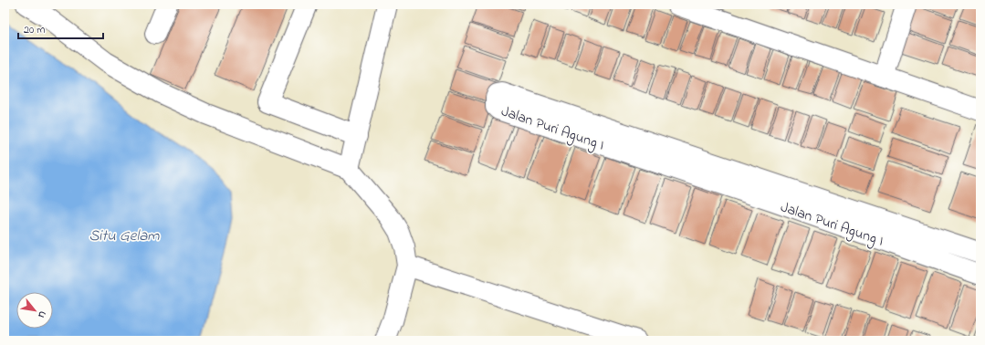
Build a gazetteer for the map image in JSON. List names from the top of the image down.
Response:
{
  "streets": {
    "street": ["Jalan Puri Agung I"]
  },
  "water": ["Situ Gelam"],
  "scale_bar": "20 m",
  "north": "bottom right"
}
